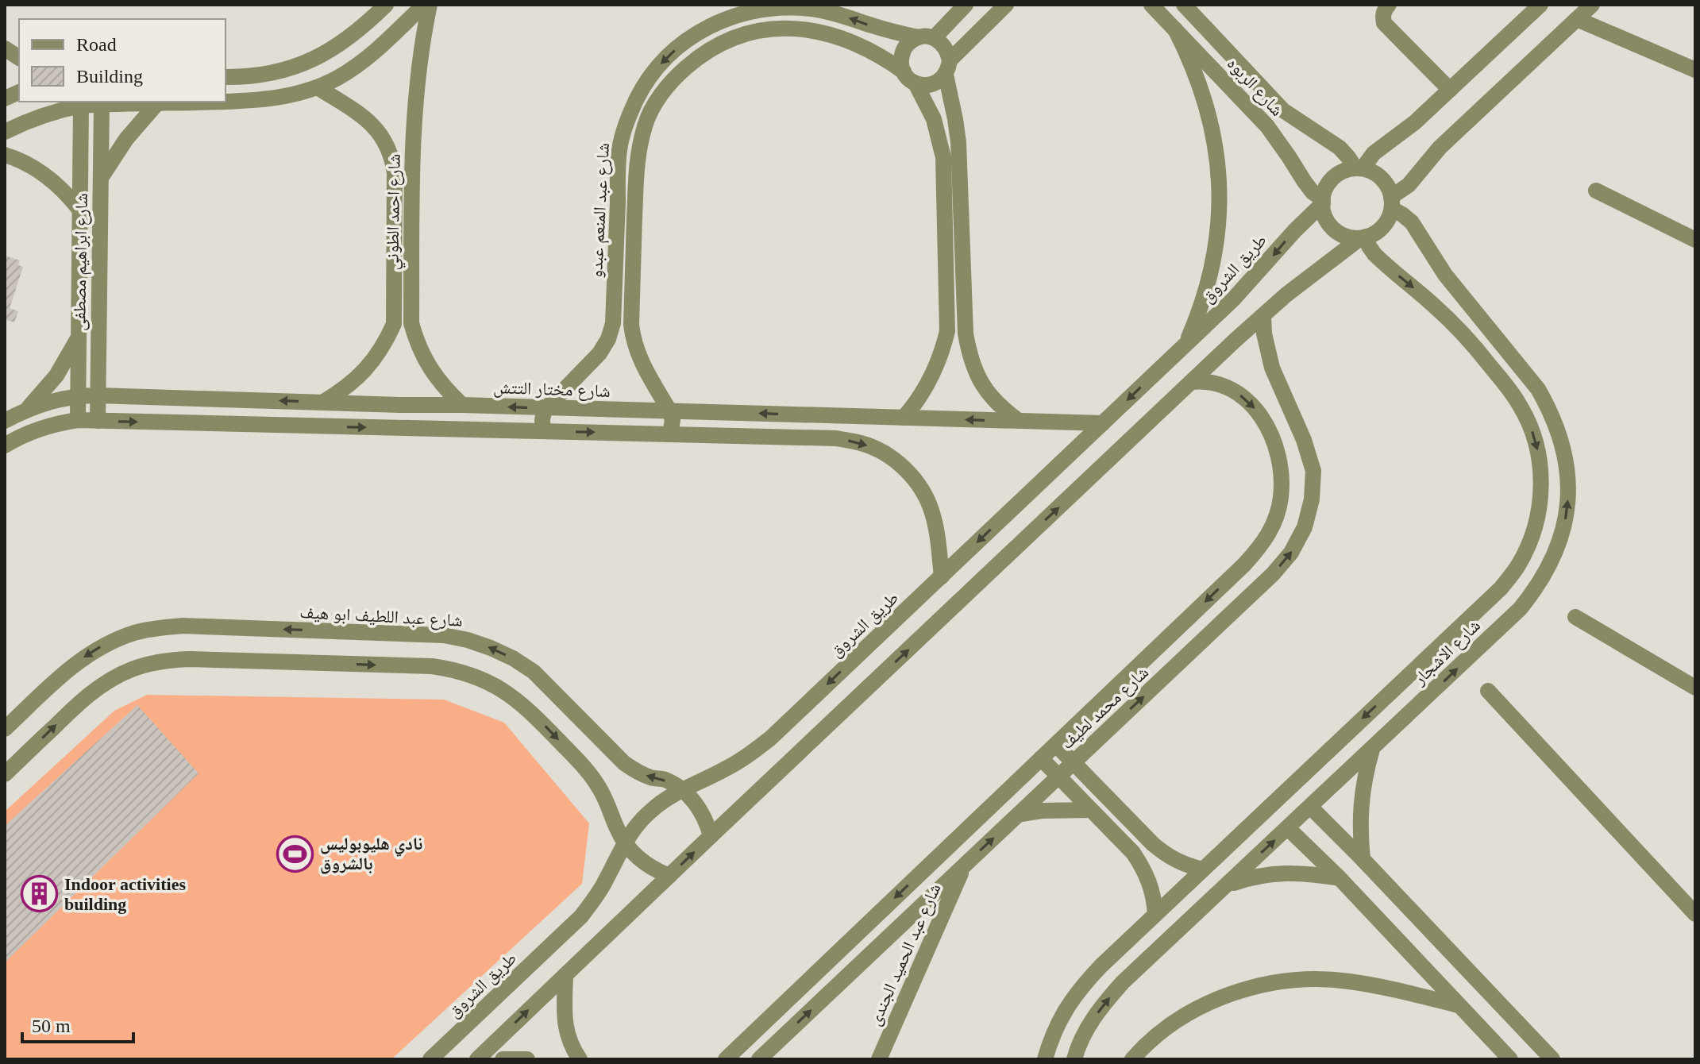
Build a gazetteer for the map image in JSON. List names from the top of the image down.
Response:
{
  "streets": {
    "street": [
      "شارع الربوه",
      "شارع عبد المنعم عبدو",
      "شارع احمد الطوني",
      "شارع ابراهيم مصطفى",
      "طريق الشروق",
      "شارع مختار التتش",
      "شارع عبد اللطيف ابو هيف",
      "شارع الاشجار",
      "شارع محمد لطيف",
      "شارع عبد الحميد الجندى"
    ]
  },
  "crossings": [
    ["شارع الربوه", "طريق الشروق"],
    ["شارع الربوه", "شارع الاشجار"],
    ["شارع عبد المنعم عبدو", "شارع مختار التتش"],
    ["شارع احمد الطوني", "شارع مختار التتش"],
    ["شارع ابراهيم مصطفى", "شارع مختار التتش"],
    ["طريق الشروق", "شارع مختار التتش"],
    ["طريق الشروق", "شارع عبد اللطيف ابو هيف"],
    ["طريق الشروق", "شارع الاشجار"],
    ["شارع محمد لطيف", "شارع عبد الحميد الجندى"]
  ],
  "one_way": ["شارع عبد اللطيف ابو هيف"],
  "places": {
    "sports": ["نادي هليوبوليس بالشروق"],
    "building": ["Indoor activities building"]
  },
  "legend": ["Road", "Building"],
  "scale_bar": "50 m"
}
